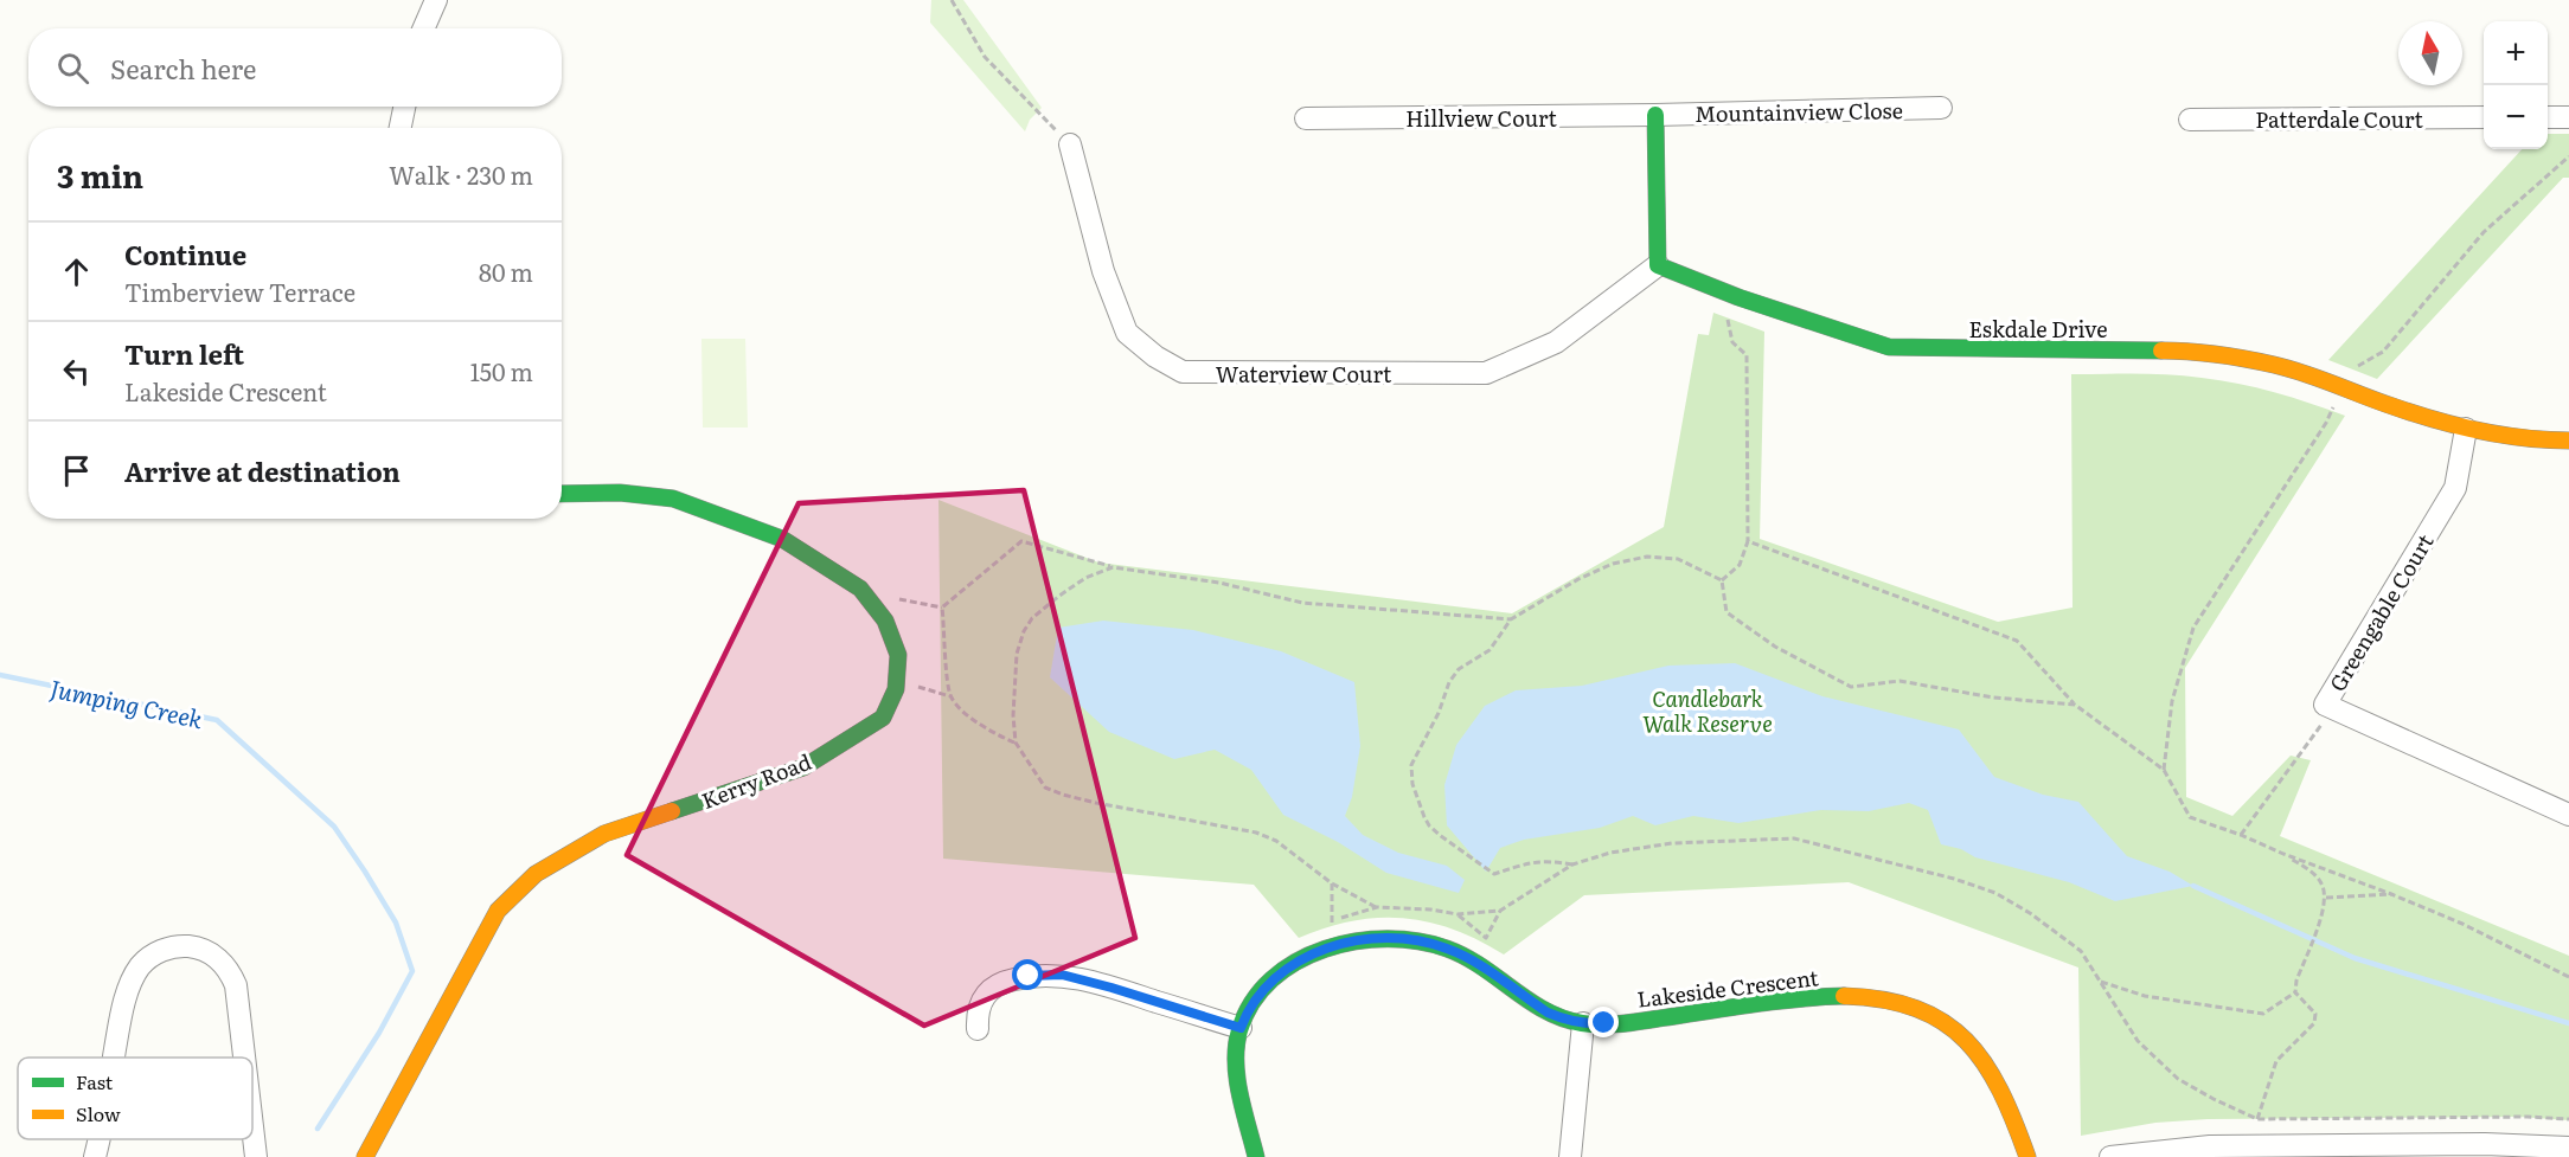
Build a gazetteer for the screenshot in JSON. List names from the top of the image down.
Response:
{
  "streets": {
    "street": [
      "Mountainview Close",
      "Hillview Court",
      "Patterdale Court",
      "Eskdale Drive",
      "Waterview Court",
      "Greengable Court",
      "Kerry Road",
      "Lakeside Crescent"
    ]
  },
  "crossings": [
    ["Mountainview Close", "Hillview Court"],
    ["Eskdale Drive", "Waterview Court"],
    ["Eskdale Drive", "Greengable Court"]
  ],
  "water": ["Jumping Creek"],
  "parks": ["Candlebark Walk Reserve"],
  "legend": ["Fast", "Slow"],
  "north": "top",
  "page": {
    "map_buttons": ["+", "−"],
    "search": "Search here",
    "heading": ["3 min", "Walk · 230 m"],
    "list": [
      ["Continue", "Timberview Terrace", "80 m"],
      ["Turn left", "Lakeside Crescent", "150 m"],
      "Arrive at destination"
    ]
  }
}
